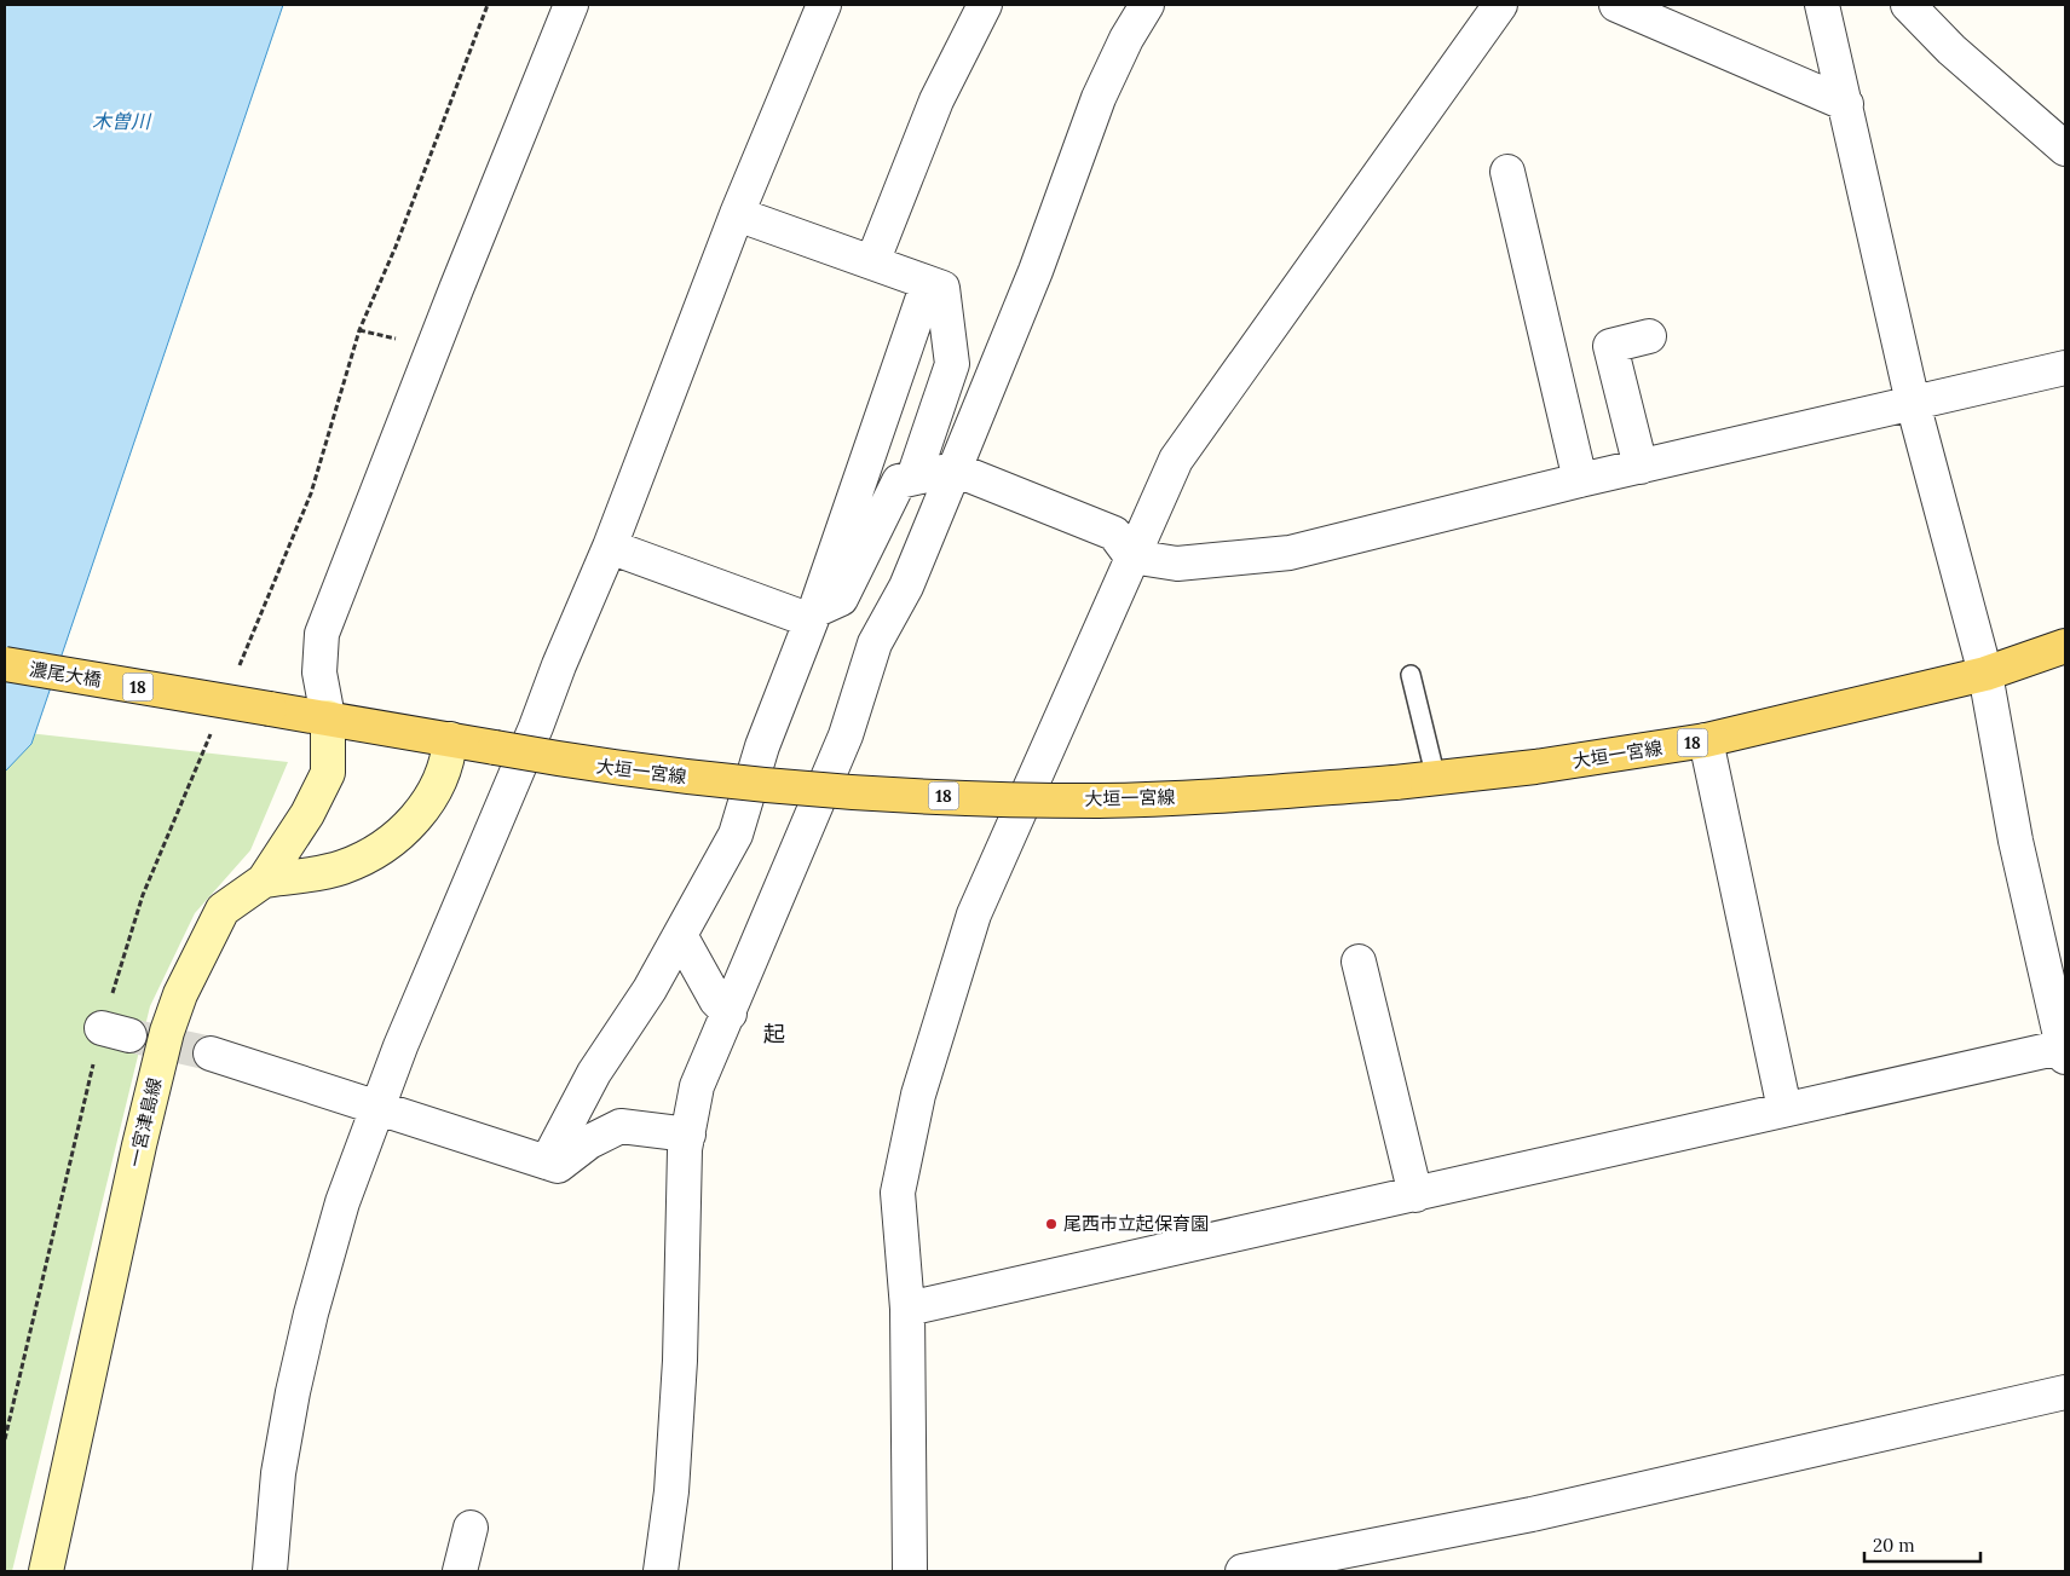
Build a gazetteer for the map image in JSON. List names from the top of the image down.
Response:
{
  "streets": {
    "main road": [
      "濃尾大橋",
      "18",
      "大垣一宮線",
      "一宮津島線"
    ]
  },
  "crossings": [
    ["濃尾大橋", "大垣一宮線"],
    ["大垣一宮線", "一宮津島線"]
  ],
  "districts": ["起"],
  "water": ["木曽川"],
  "places": ["尾西市立起保育園"],
  "scale_bar": "20 m"
}
